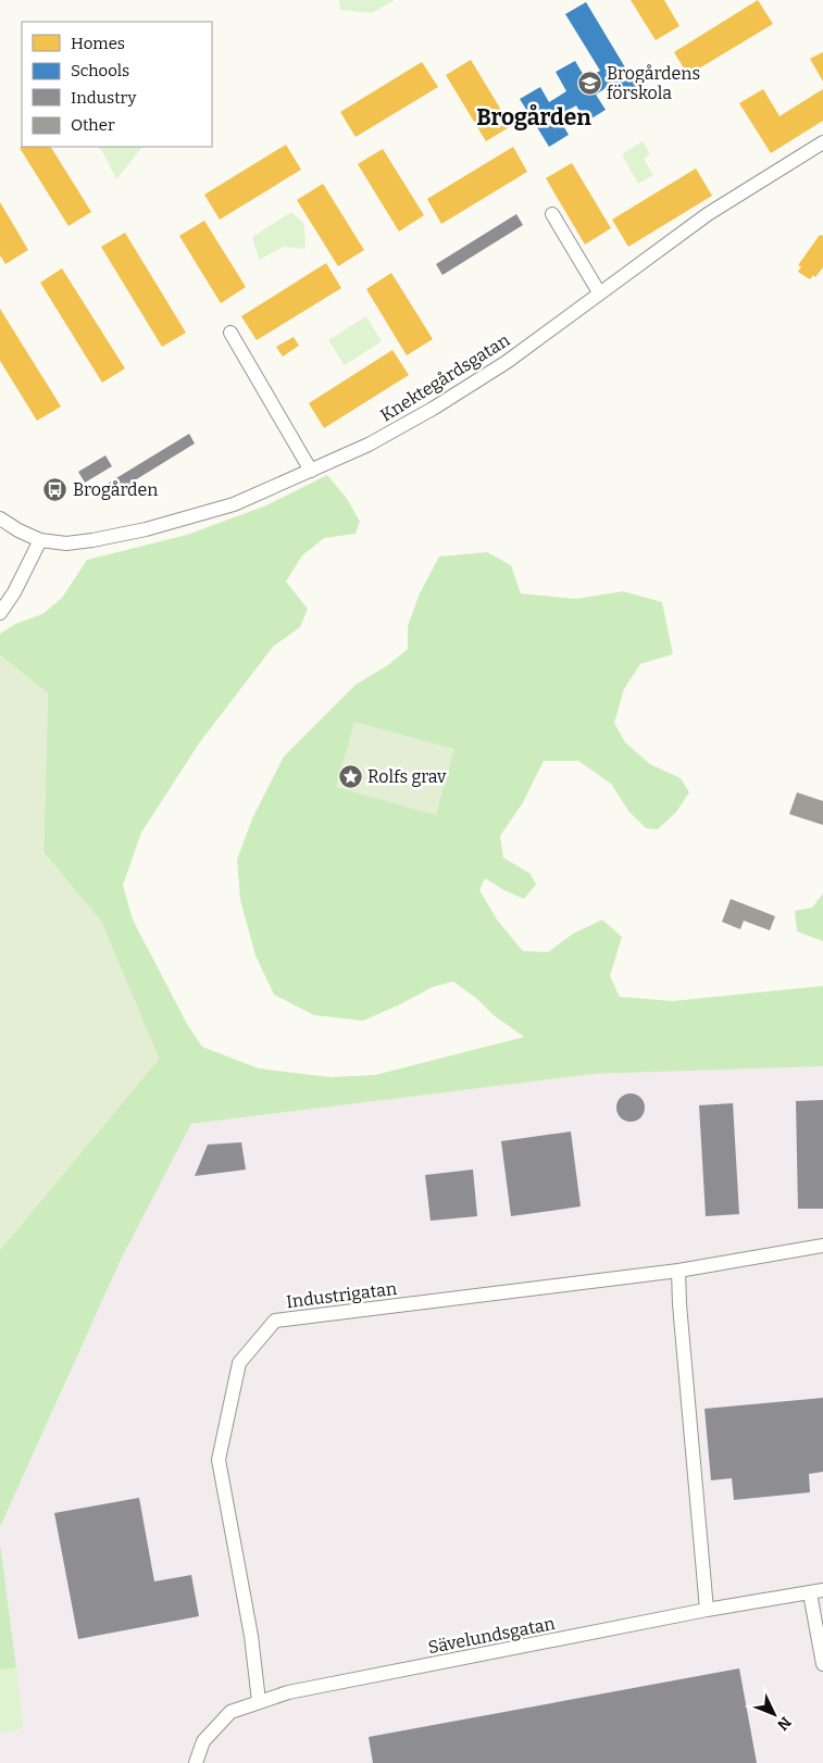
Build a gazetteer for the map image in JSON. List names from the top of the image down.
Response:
{
  "streets": {
    "street": ["Knektegårdsgatan", "Industrigatan", "Sävelundsgatan"]
  },
  "crossings": [
    ["Industrigatan", "Sävelundsgatan"]
  ],
  "districts": ["Brogården"],
  "places": {
    "school or university": ["Brogårdens förskola"],
    "bus stop": ["Brogården"],
    "place": ["Rolfs grav"]
  },
  "legend": [
    "Homes",
    "Schools",
    "Industry",
    "Other"
  ],
  "north": "bottom right"
}
